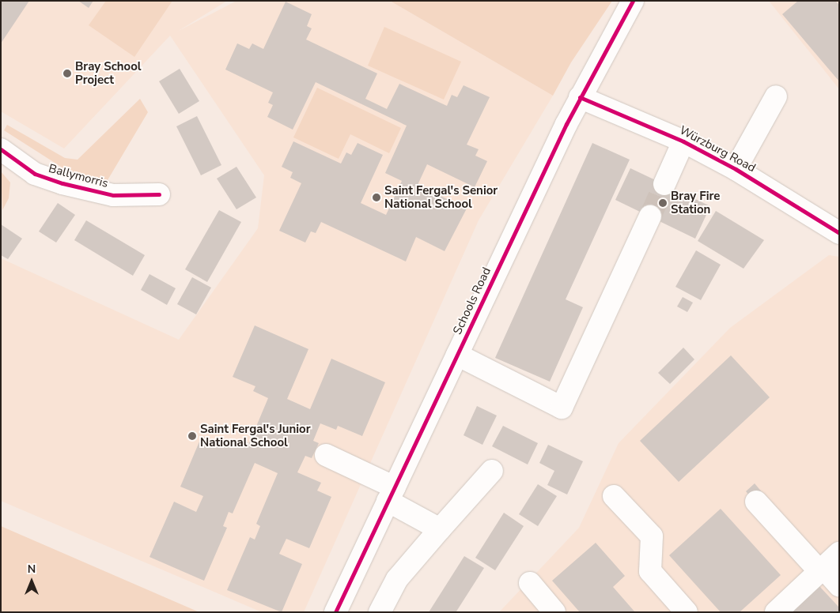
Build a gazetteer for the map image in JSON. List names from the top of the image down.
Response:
{
  "streets": {
    "street": ["Würzburg Road", "Ballymorris", "Schools Road"]
  },
  "crossings": [
    ["Würzburg Road", "Schools Road"]
  ],
  "places": [
    "Bray School Project",
    "Saint Fergal's Senior National School",
    "Bray Fire Station",
    "Saint Fergal's Junior National School"
  ],
  "north": "top"
}
